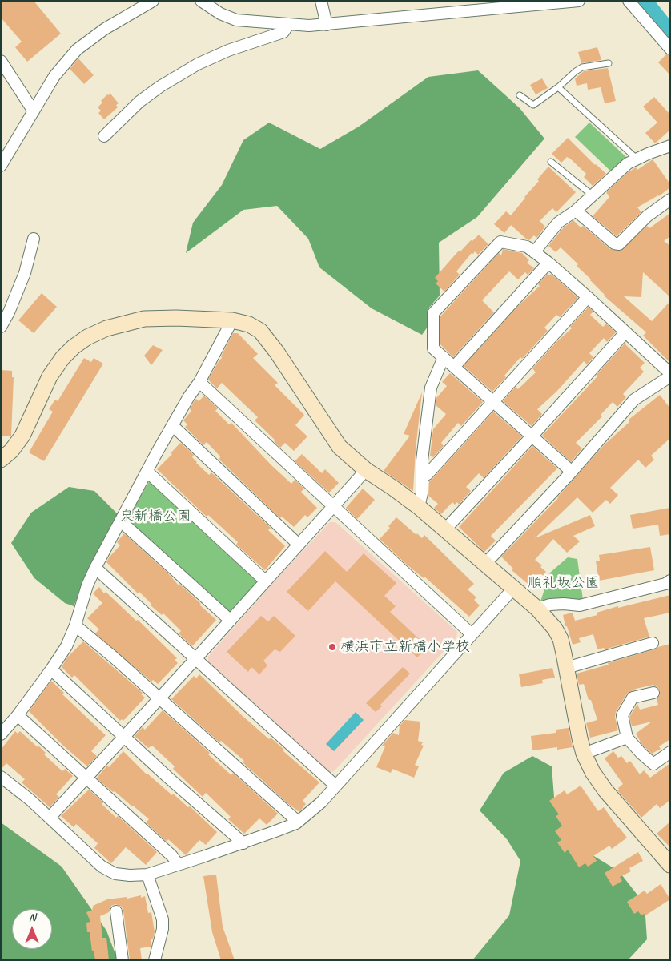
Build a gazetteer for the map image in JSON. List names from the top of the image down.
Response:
{
  "parks": ["泉新橋公園", "順礼坂公園"],
  "places": ["横浜市立新橋小学校"],
  "north": "top"
}
